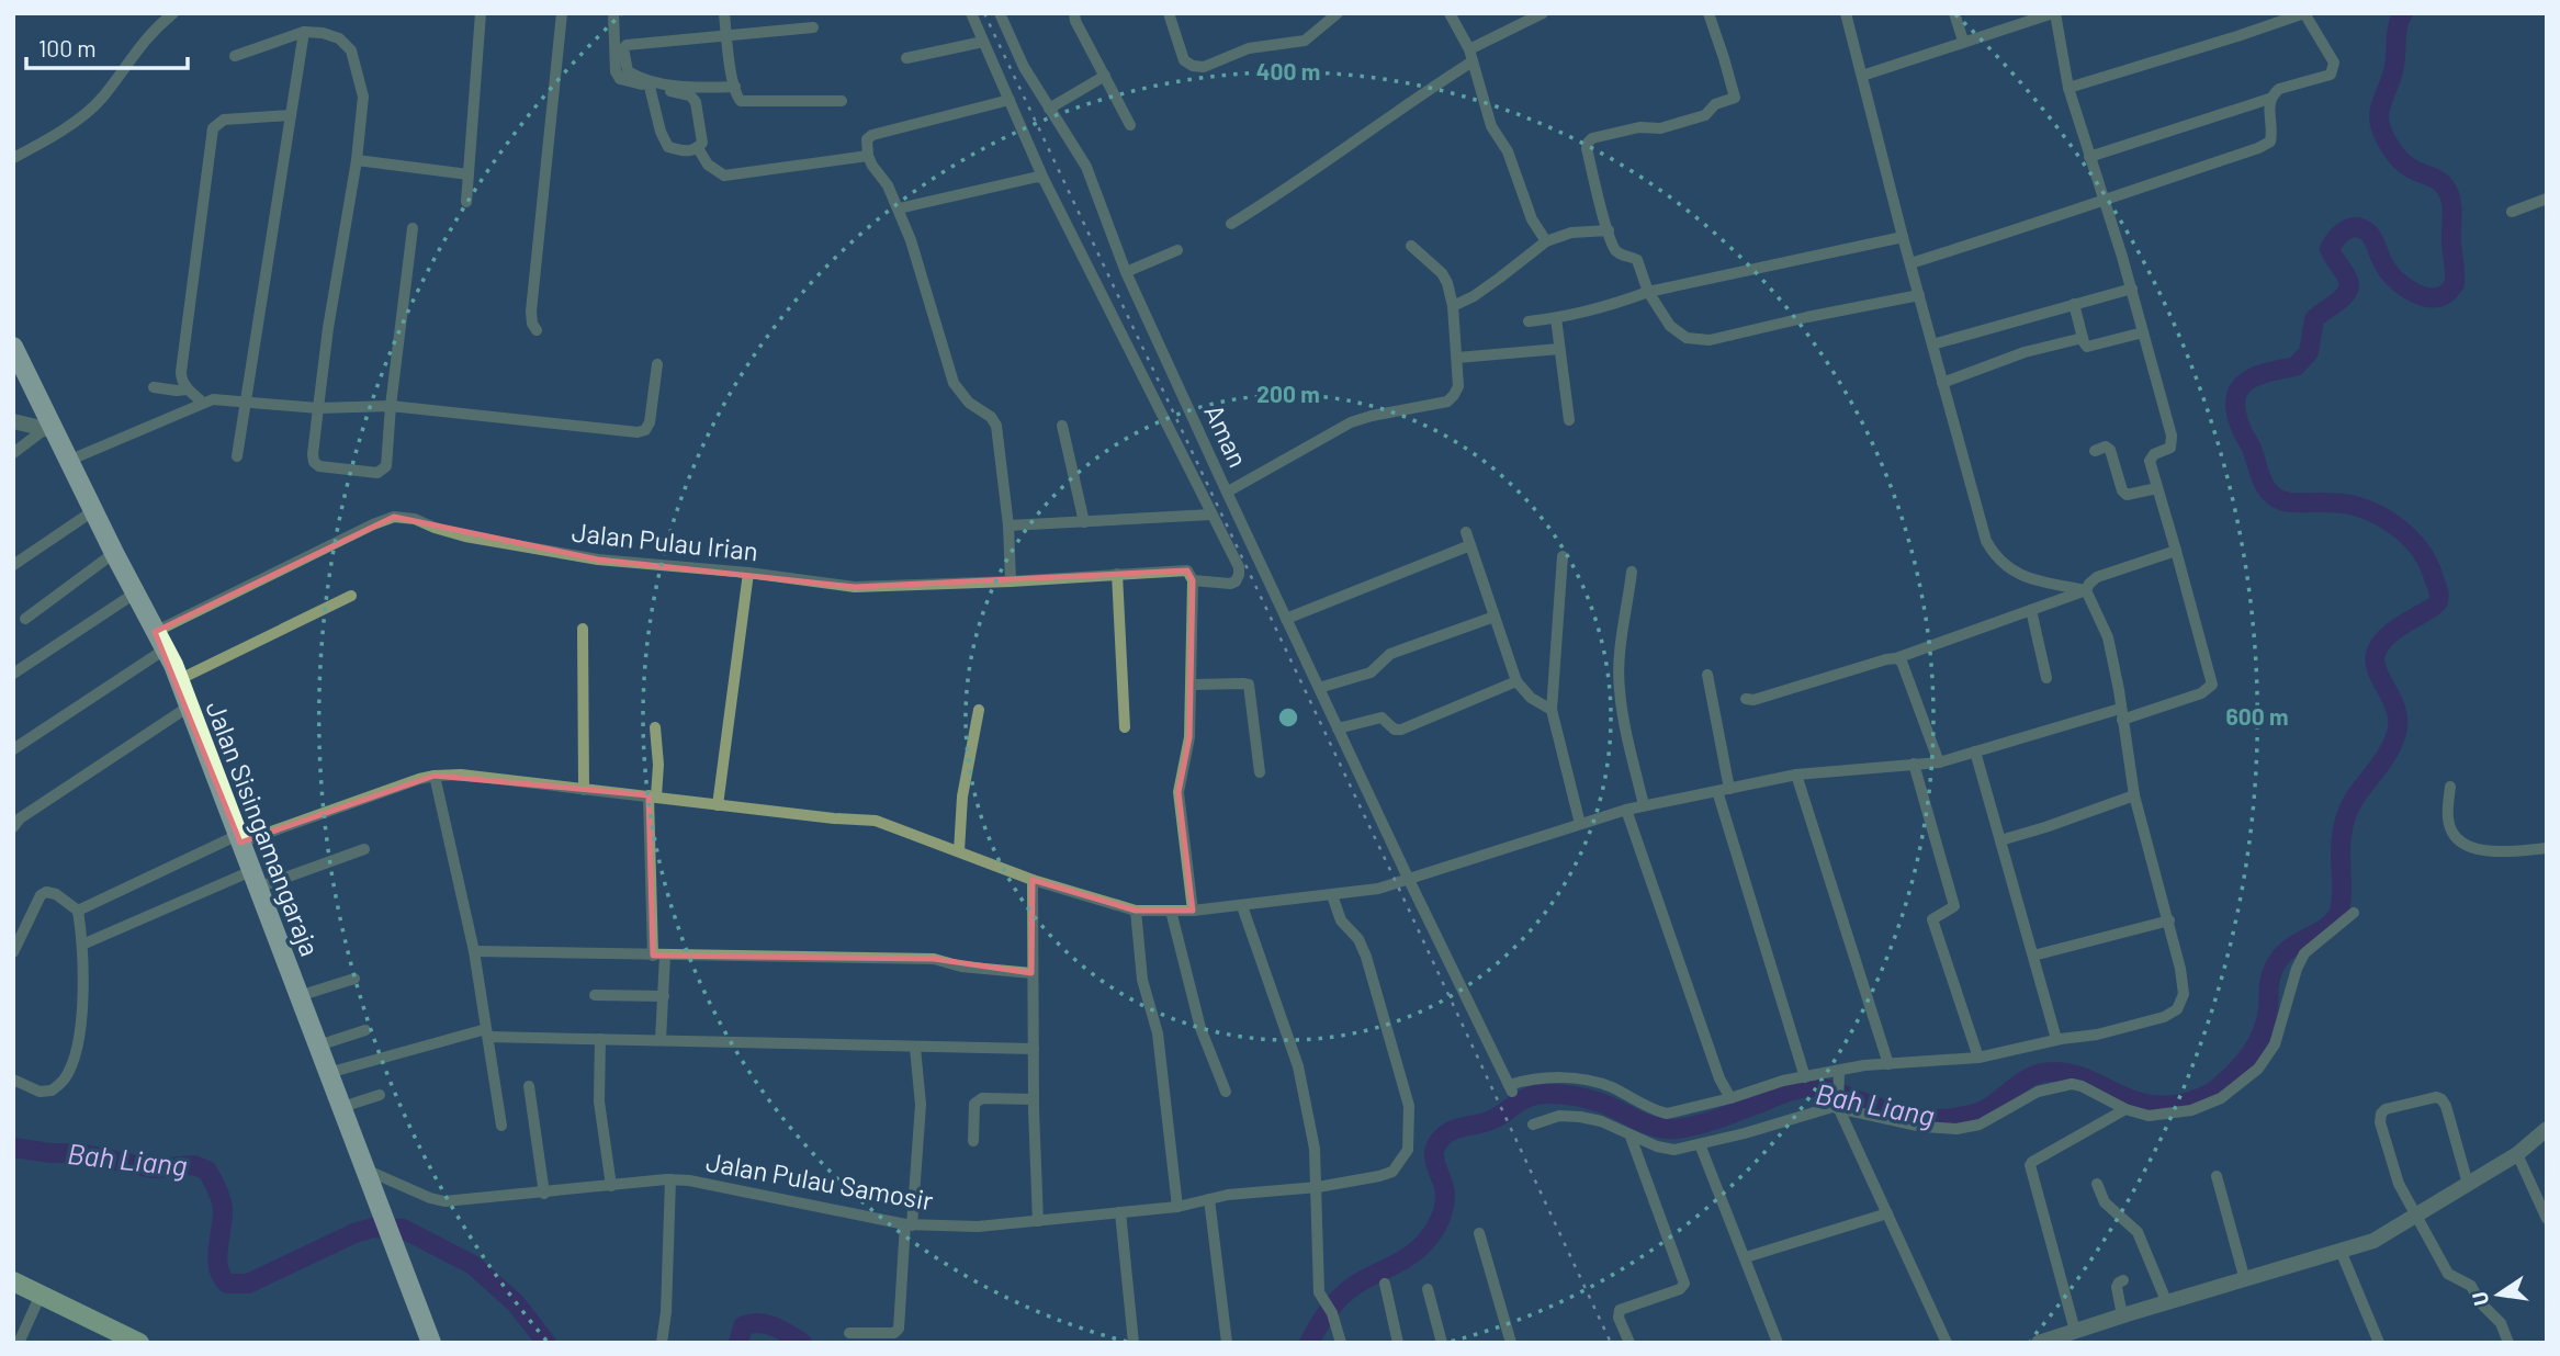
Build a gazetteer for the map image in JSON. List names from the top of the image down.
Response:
{
  "streets": {
    "highway": ["Jalan Sisingamangaraja"],
    "street": ["Aman", "Jalan Pulau Irian", "Jalan Pulau Samosir"]
  },
  "crossings": [
    ["Jalan Pulau Irian", "Jalan Sisingamangaraja"],
    ["Jalan Sisingamangaraja", "Jalan Pulau Samosir"]
  ],
  "water": ["Bah Liang"],
  "scale_bar": "100 m",
  "north": "left",
  "rings": ["400 m", "200 m", "600 m"]
}
